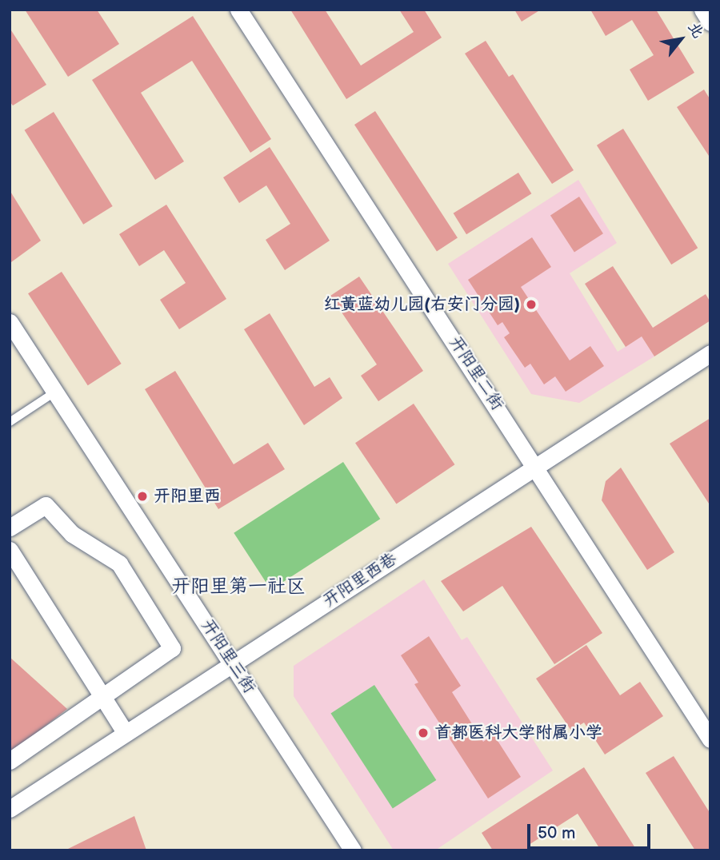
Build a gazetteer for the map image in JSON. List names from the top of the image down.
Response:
{
  "streets": {
    "street": ["开阳里二街", "开阳里西巷", "开阳里三街"]
  },
  "crossings": [
    ["开阳里二街", "开阳里西巷"],
    ["开阳里西巷", "开阳里三街"]
  ],
  "districts": ["开阳里第一社区"],
  "places": ["红黄蓝幼儿园(右安门分园)", "开阳里西", "首都医科大学附属小学"],
  "scale_bar": "50 m",
  "north": "top right"
}
